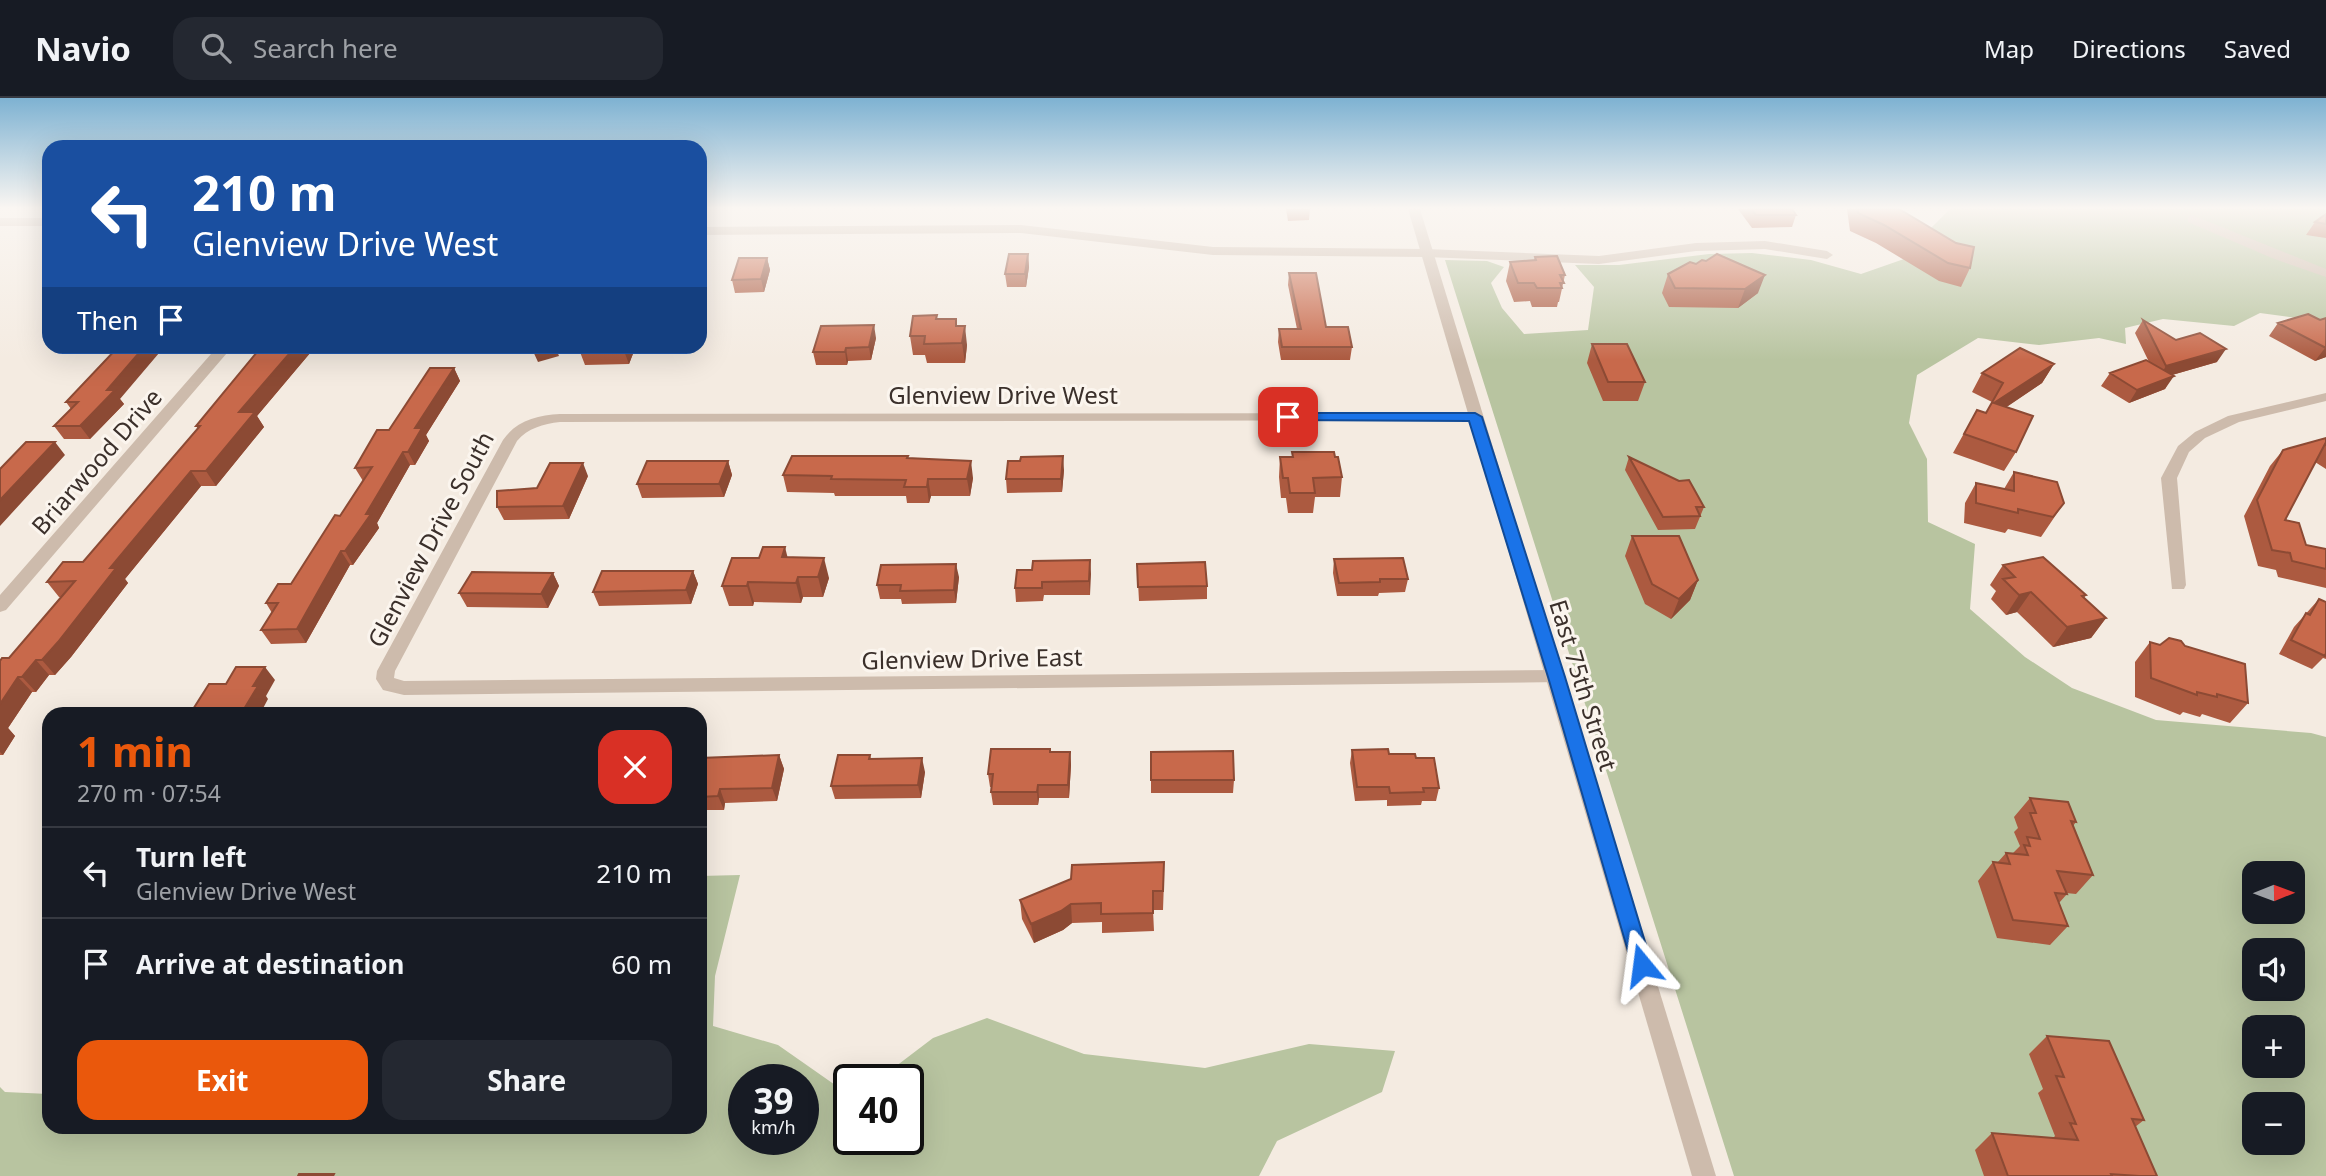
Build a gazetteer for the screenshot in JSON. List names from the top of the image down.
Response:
{
  "streets": {
    "street": [
      "Glenview Drive West",
      "Briarwood Drive",
      "Glenview Drive South",
      "Glenview Drive East",
      "East 75th Street"
    ]
  },
  "crossings": [
    ["Glenview Drive West", "Glenview Drive South"],
    ["Glenview Drive West", "East 75th Street"],
    ["Glenview Drive South", "Glenview Drive East"],
    ["Glenview Drive East", "East 75th Street"]
  ],
  "north": "right",
  "page": {
    "header": "Navio",
    "search": "Search here",
    "nav": ["Map", "Directions", "Saved"],
    "turn": ["210 m", "Glenview Drive West"],
    "then": "Then",
    "heading": ["1 min", "270 m · 07:54"],
    "list": [
      {
        "name": "Turn left",
        "note": "Glenview Drive West",
        "value": "210 m"
      },
      {
        "name": "Arrive at destination",
        "value": "60 m"
      }
    ],
    "map_buttons": ["+", "−"],
    "buttons": ["Exit", "Share"],
    "speed": "39 km/h",
    "limit": "40"
  }
}
